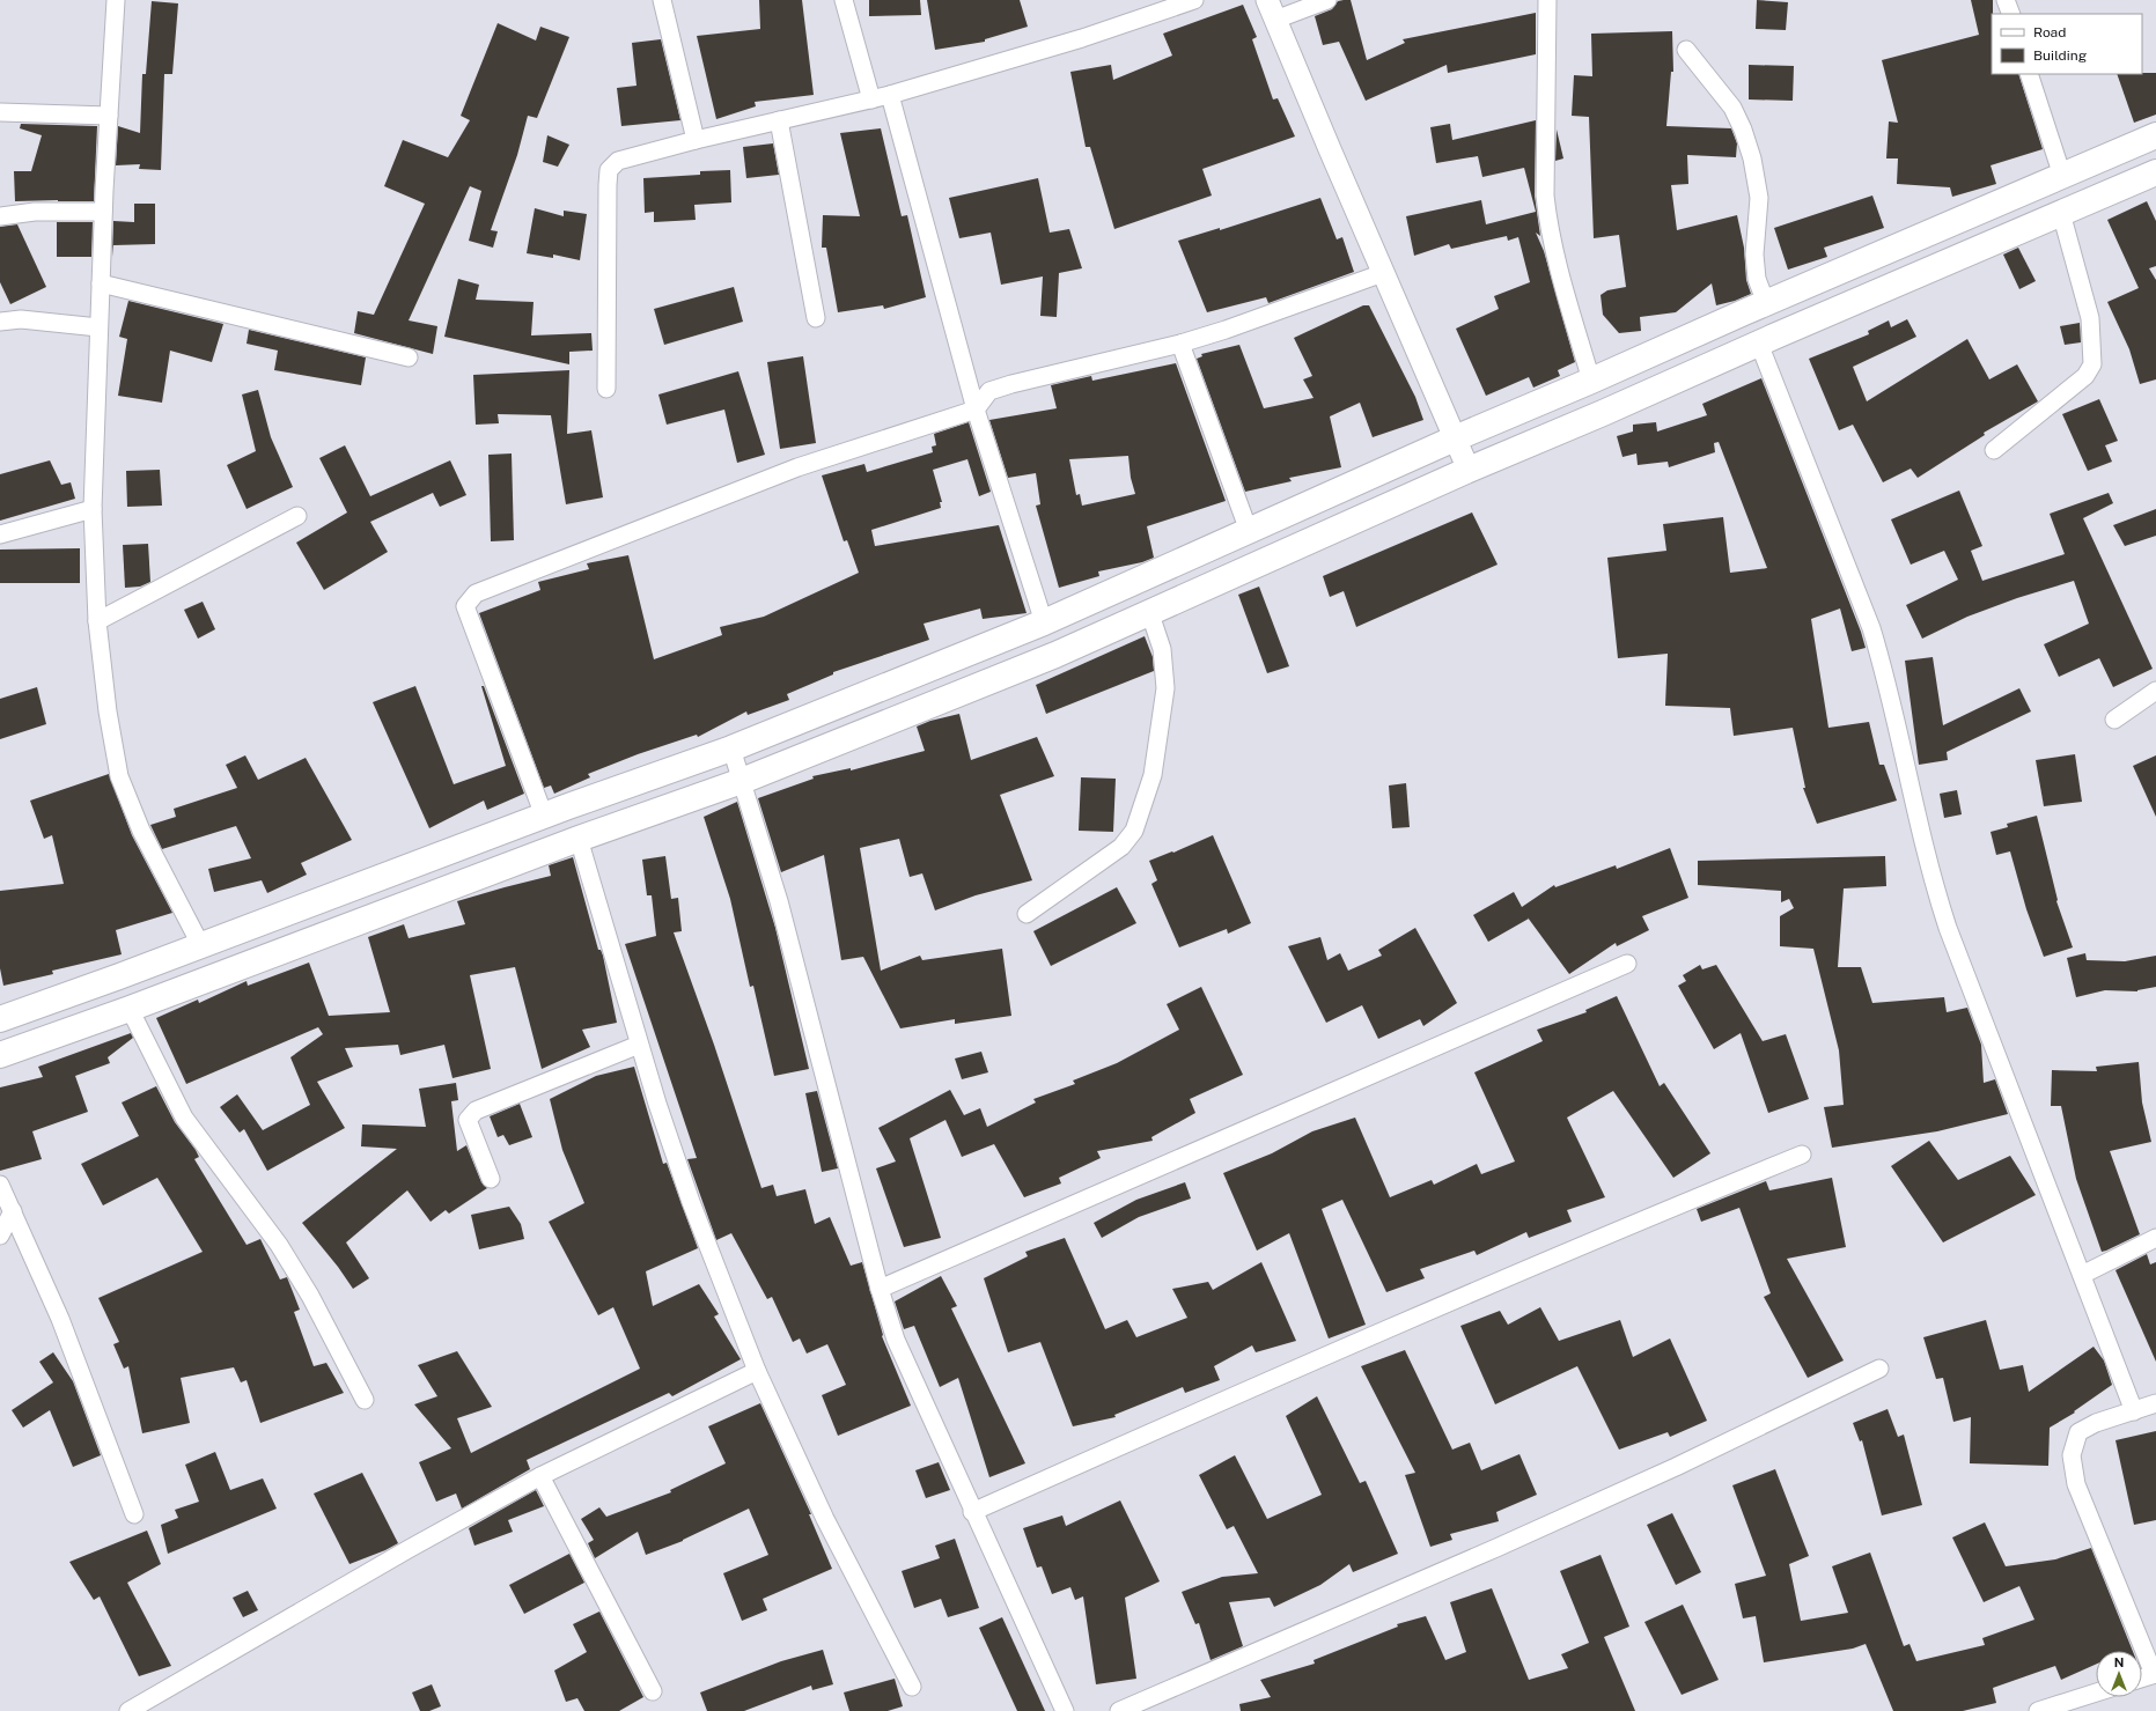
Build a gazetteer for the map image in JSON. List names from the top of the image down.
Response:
{
  "legend": ["Road", "Building"],
  "north": "top"
}
